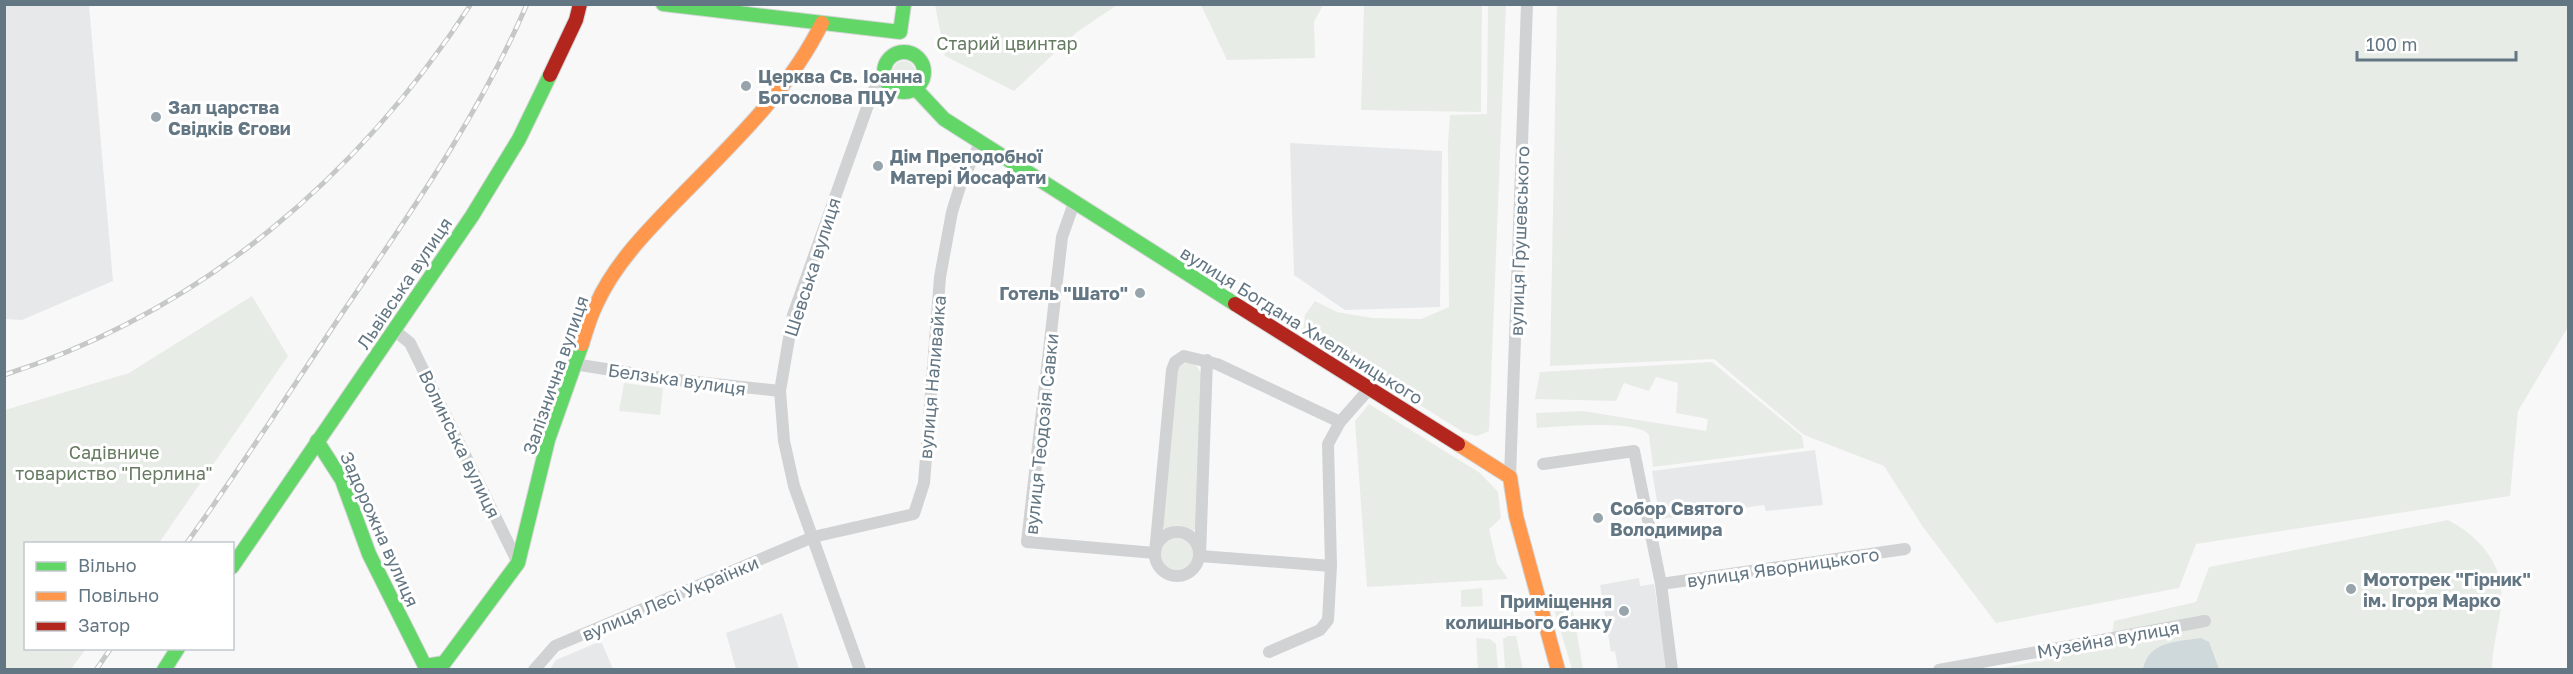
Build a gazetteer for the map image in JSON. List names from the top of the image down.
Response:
{
  "streets": {
    "main road": [
      "Львівська вулиця",
      "вулиця Богдана Хмельницького",
      "Залізнична вулиця",
      "Задорожна вулиця"
    ],
    "street": [
      "вулиця Грушевського",
      "Шевська вулиця",
      "вулиця Наливайка",
      "Белзька вулиця",
      "вулиця Теодозія Савки",
      "Волинська вулиця",
      "вулиця Яворницького",
      "вулиця Лесі Українки",
      "Музейна вулиця"
    ]
  },
  "crossings": [
    ["вулиця Грушевського", "вулиця Богдана Хмельницького"],
    ["Шевська вулиця", "вулиця Богдана Хмельницького"],
    ["Шевська вулиця", "вулиця Наливайка"],
    ["Шевська вулиця", "Белзька вулиця"],
    ["Шевська вулиця", "вулиця Лесі Українки"],
    ["Львівська вулиця", "Волинська вулиця"],
    ["Львівська вулиця", "Задорожна вулиця"],
    ["вулиця Богдана Хмельницького", "вулиця Наливайка"],
    ["вулиця Богдана Хмельницького", "вулиця Теодозія Савки"],
    ["Залізнична вулиця", "Белзька вулиця"],
    ["Залізнична вулиця", "Волинська вулиця"],
    ["Залізнична вулиця", "Задорожна вулиця"],
    ["вулиця Наливайка", "вулиця Лесі Українки"]
  ],
  "parks": ["Старий цвинтар", "Садівниче товариство \"Перлина\""],
  "places": [
    "Церква Св. Іоанна Богослова ПЦУ",
    "Зал царства Свідків Єгови",
    "Дім Преподобної Матері Йосафати",
    "Готель \"Шато\"",
    "Собор Святого Володимира",
    "Мототрек \"Гірник\" ім. Ігоря Марко",
    "Приміщення колишнього банку"
  ],
  "legend": ["Вільно", "Повільно", "Затор"],
  "scale_bar": "100 m"
}
